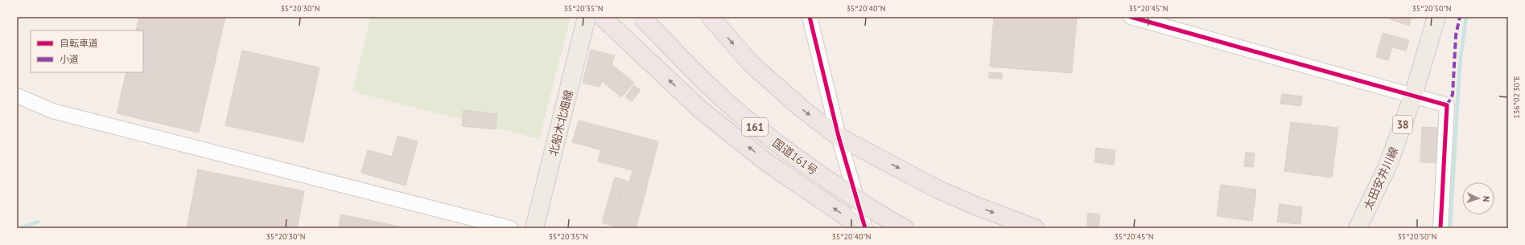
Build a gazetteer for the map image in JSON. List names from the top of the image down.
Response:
{
  "streets": {
    "highway": ["161", "国道161号"],
    "main road": ["北船木北畑線", "38", "太田安井川線"]
  },
  "legend": ["自転車道", "小道"],
  "north": "right",
  "coordinates": [
    "35°20'30\"N",
    "35°20'35\"N",
    "35°20'40\"N",
    "35°20'45\"N",
    "35°20'50\"N",
    "136°02'30\"E"
  ]
}
